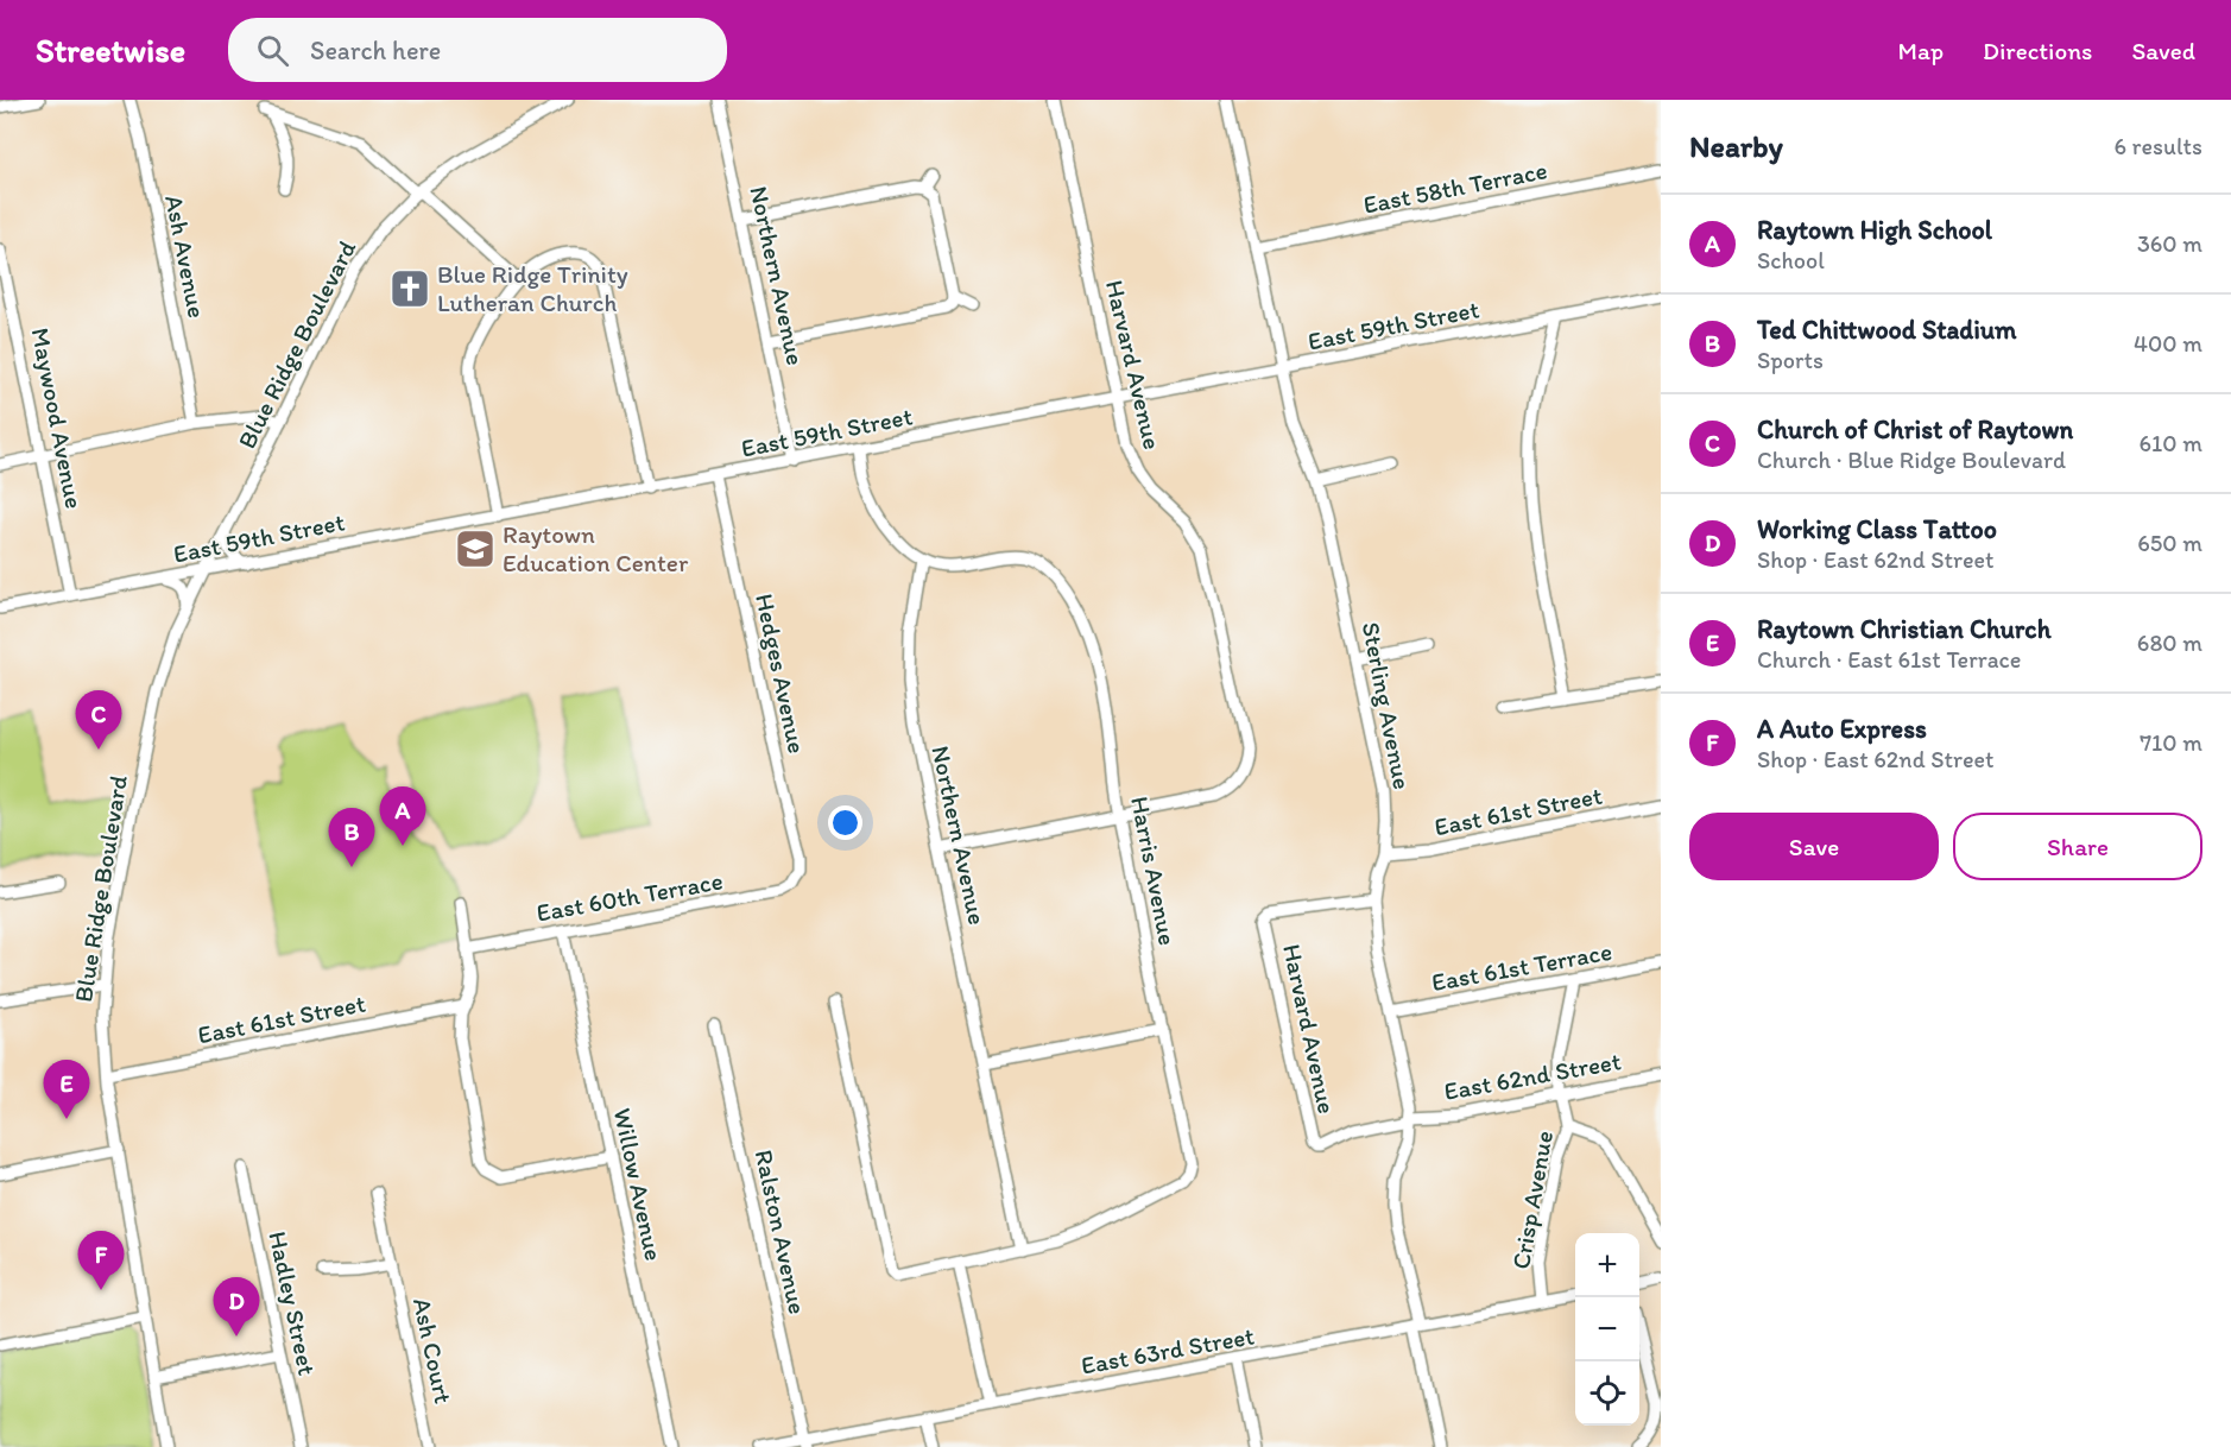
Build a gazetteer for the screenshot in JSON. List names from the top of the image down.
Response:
{
  "streets": {
    "street": [
      "East 58th Terrace",
      "Ash Avenue",
      "Northern Avenue",
      "East 59th Street",
      "Blue Ridge Boulevard",
      "Harvard Avenue",
      "Maywood Avenue",
      "Hedges Avenue",
      "Sterling Avenue",
      "East 61st Street",
      "Harris Avenue",
      "East 60th Terrace",
      "East 61st Terrace",
      "East 62nd Street",
      "Willow Avenue",
      "Crisp Avenue",
      "Ralston Avenue",
      "Hadley Street",
      "Ash Court",
      "East 63rd Street"
    ]
  },
  "crossings": [
    ["East 58th Terrace", "Sterling Avenue"],
    ["Northern Avenue", "East 59th Street"],
    ["Northern Avenue", "Harris Avenue"],
    ["East 59th Street", "Blue Ridge Boulevard"],
    ["East 59th Street", "Harvard Avenue"],
    ["East 59th Street", "Maywood Avenue"],
    ["East 59th Street", "Hedges Avenue"],
    ["East 59th Street", "Sterling Avenue"],
    ["Blue Ridge Boulevard", "East 61st Street"],
    ["Harvard Avenue", "Sterling Avenue"],
    ["Harvard Avenue", "Harris Avenue"],
    ["Harvard Avenue", "East 62nd Street"],
    ["Hedges Avenue", "East 60th Terrace"],
    ["Sterling Avenue", "East 61st Street"],
    ["Sterling Avenue", "East 61st Terrace"],
    ["Sterling Avenue", "East 62nd Street"],
    ["Sterling Avenue", "East 63rd Street"],
    ["East 60th Terrace", "Willow Avenue"],
    ["East 61st Terrace", "Crisp Avenue"],
    ["East 62nd Street", "Crisp Avenue"],
    ["Crisp Avenue", "East 63rd Street"],
    ["Ralston Avenue", "East 63rd Street"]
  ],
  "places": {
    "church": ["Blue Ridge Trinity Lutheran Church"],
    "school or university": ["Raytown Education Center"]
  },
  "page": {
    "header": "Streetwise",
    "search": "Search here",
    "nav": ["Map", "Directions", "Saved"],
    "heading": ["Nearby", "6 results"],
    "list": [
      {
        "mark": "A",
        "name": "Raytown High School",
        "note": "School",
        "value": "360 m"
      },
      {
        "mark": "B",
        "name": "Ted Chittwood Stadium",
        "note": "Sports",
        "value": "400 m"
      },
      {
        "mark": "C",
        "name": "Church of Christ of Raytown",
        "note": "Church · Blue Ridge Boulevard",
        "value": "610 m"
      },
      {
        "mark": "D",
        "name": "Working Class Tattoo",
        "note": "Shop · East 62nd Street",
        "value": "650 m"
      },
      {
        "mark": "E",
        "name": "Raytown Christian Church",
        "note": "Church · East 61st Terrace",
        "value": "680 m"
      },
      {
        "mark": "F",
        "name": "A Auto Express",
        "note": "Shop · East 62nd Street",
        "value": "710 m"
      }
    ],
    "pins": [
      "C",
      "A",
      "B",
      "E",
      "F",
      "D"
    ],
    "buttons": ["Save", "Share"],
    "map_buttons": ["+", "−"]
  }
}
